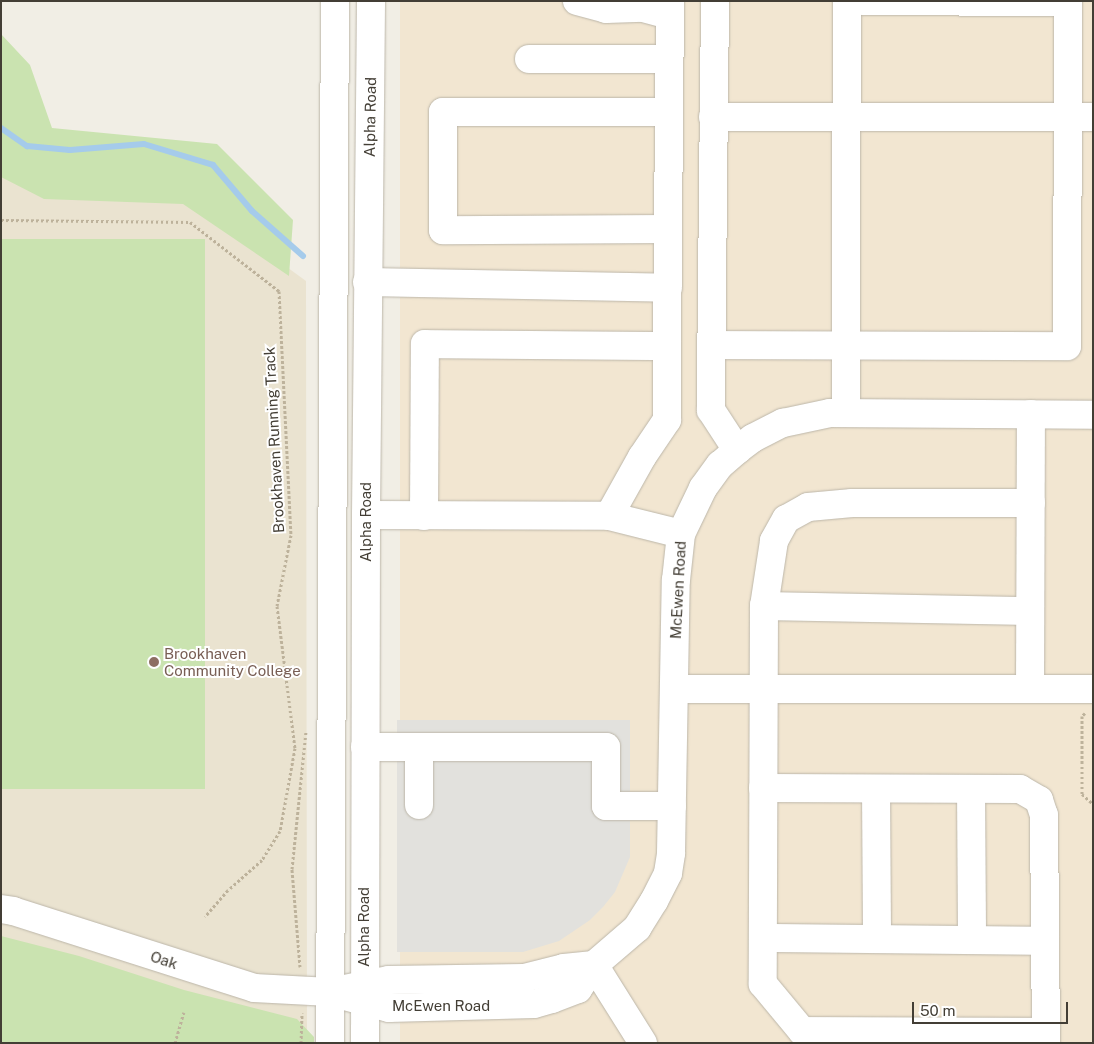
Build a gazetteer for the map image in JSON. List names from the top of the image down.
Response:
{
  "streets": {
    "street": ["Alpha Road", "McEwen Road", "Oak"],
    "path": ["Brookhaven Running Track"]
  },
  "crossings": [
    ["Alpha Road", "McEwen Road"],
    ["McEwen Road", "Oak"]
  ],
  "places": ["Brookhaven Community College"],
  "scale_bar": "50 m"
}
